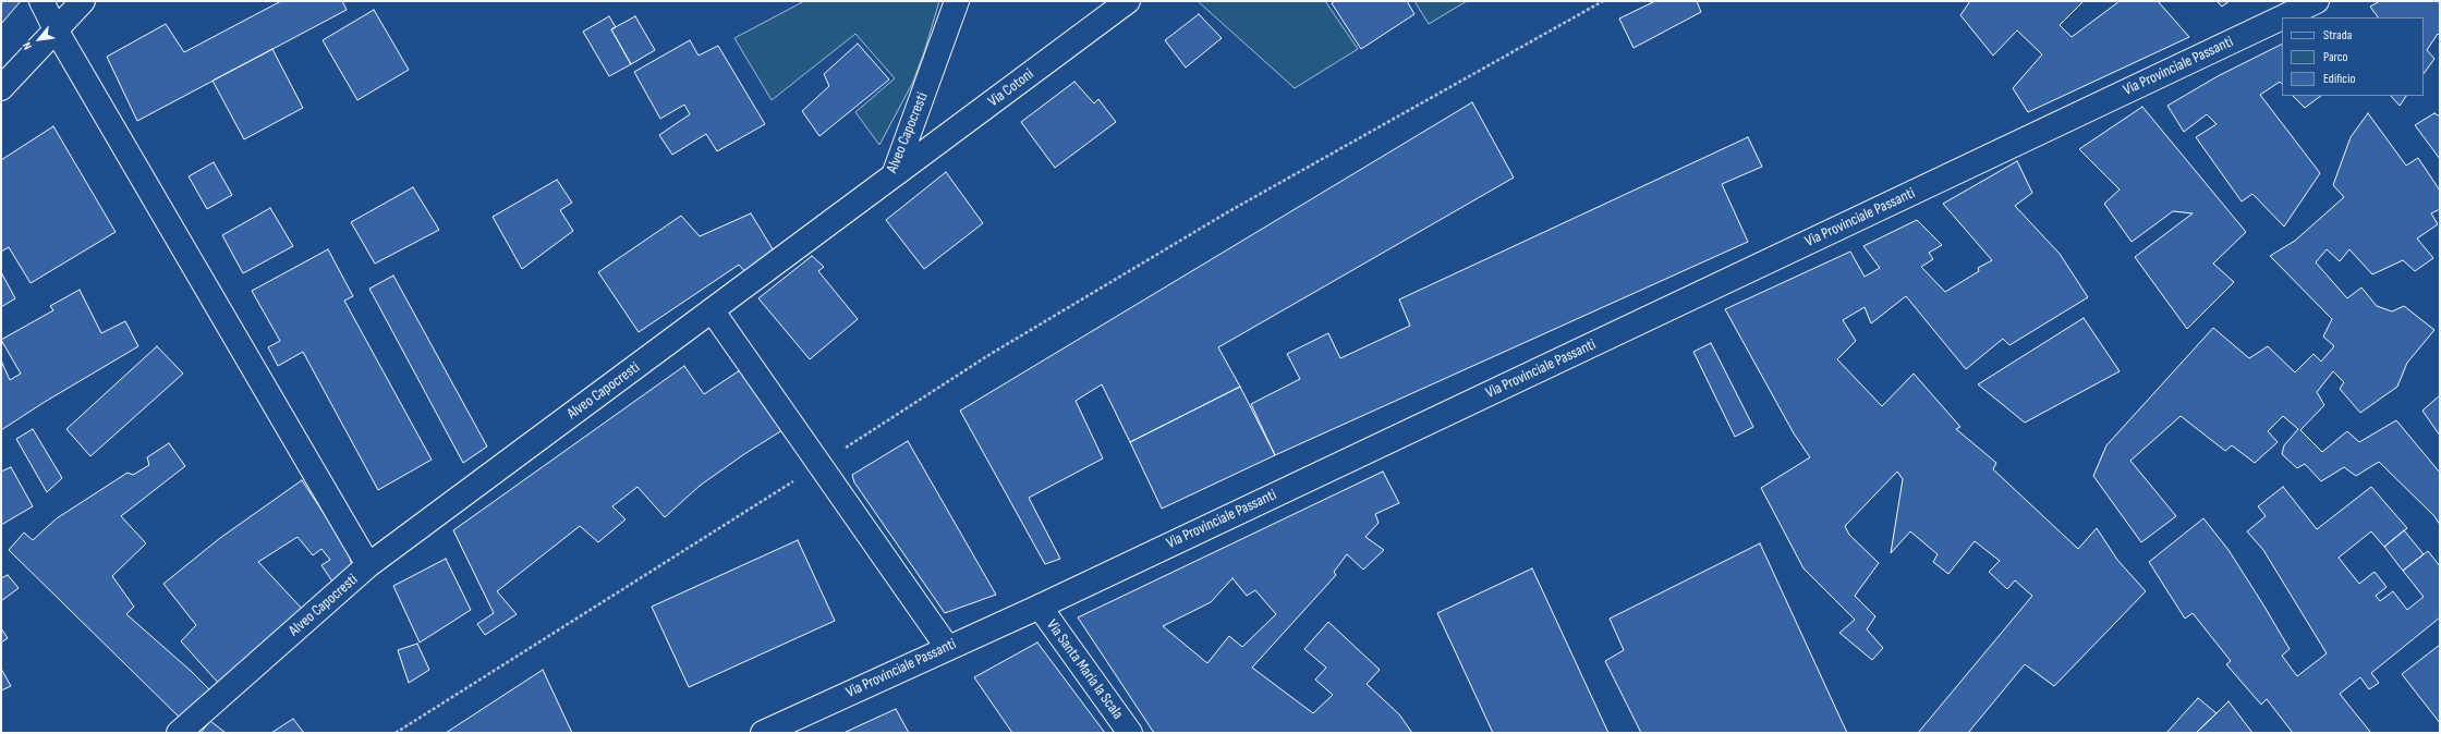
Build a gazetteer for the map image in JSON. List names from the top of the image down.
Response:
{
  "streets": {
    "street": [
      "Via Provinciale Passanti",
      "Via Cotoni",
      "Alveo Capocresti",
      "Via Santa Maria la Scala"
    ]
  },
  "crossings": [
    ["Via Provinciale Passanti", "Via Santa Maria la Scala"],
    ["Via Cotoni", "Alveo Capocresti"]
  ],
  "legend": ["Strada", "Parco", "Edificio"],
  "north": "bottom left"
}
